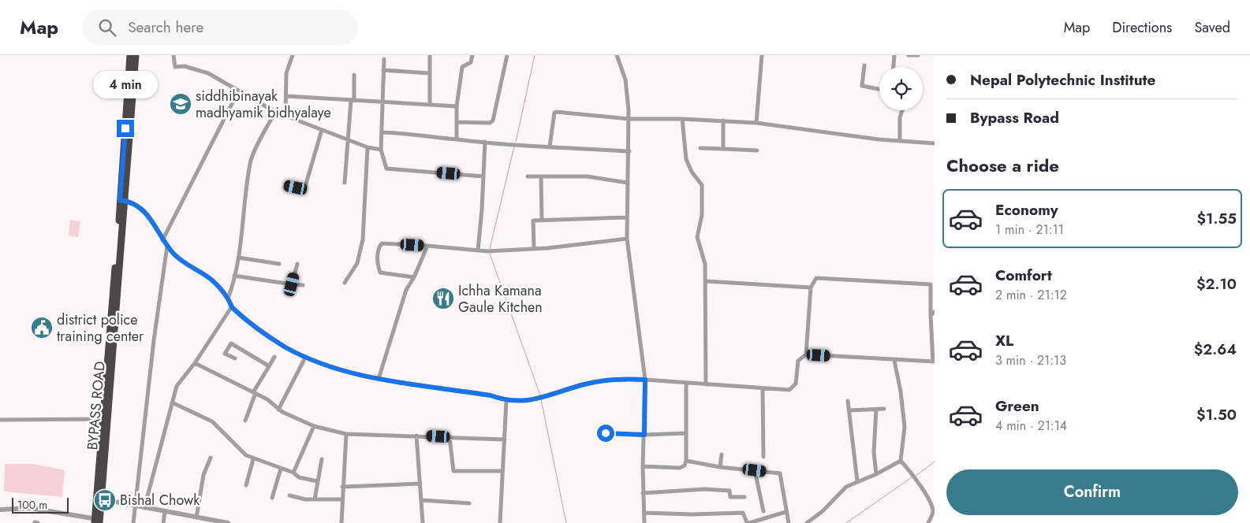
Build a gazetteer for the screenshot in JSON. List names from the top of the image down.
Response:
{
  "streets": {
    "highway": ["BYPASS ROAD"]
  },
  "places": {
    "school or university": ["siddhibinayak madhyamik bidhyalaye"],
    "restaurant": ["Ichha Kamana Gaule Kitchen"],
    "public building": ["district police training center"],
    "bus stop": ["Bishal Chowk"]
  },
  "scale_bar": "100 m",
  "page": {
    "header": "Map",
    "search": "Search here",
    "nav": ["Map", "Directions", "Saved"],
    "banner": ["Nepal Polytechnic Institute", "Bypass Road"],
    "bubble": "4 min",
    "heading": "Choose a ride",
    "list": [
      {
        "name": "Economy",
        "note": "1 min · 21:11",
        "value": "$1.55"
      },
      {
        "name": "Comfort",
        "note": "2 min · 21:12",
        "value": "$2.10"
      },
      {
        "name": "XL",
        "note": "3 min · 21:13",
        "value": "$2.64"
      },
      {
        "name": "Green",
        "note": "4 min · 21:14",
        "value": "$1.50"
      }
    ],
    "buttons": "Confirm",
    "scale": "100 m"
  }
}
